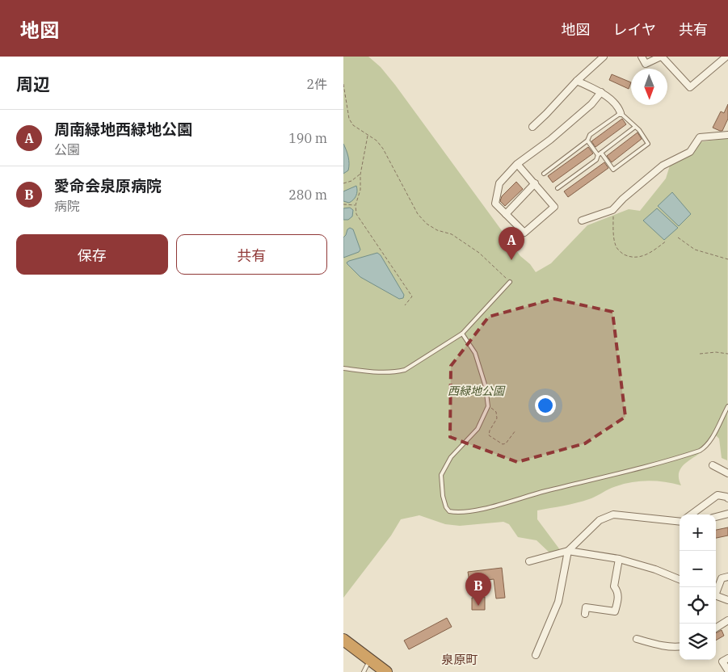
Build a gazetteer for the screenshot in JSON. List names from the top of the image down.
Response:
{
  "districts": ["泉原町"],
  "parks": ["西緑地公園"],
  "north": "bottom",
  "page": {
    "header": "地図",
    "nav": ["地図", "レイヤ", "共有"],
    "heading": ["周辺", "2件"],
    "list": [
      {
        "mark": "A",
        "name": "周南緑地西緑地公園",
        "note": "公園",
        "value": "190 m"
      },
      {
        "mark": "B",
        "name": "愛命会泉原病院",
        "note": "病院",
        "value": "280 m"
      }
    ],
    "buttons": ["保存", "共有"],
    "pins": ["A", "B"],
    "map_buttons": ["+", "−"]
  }
}
